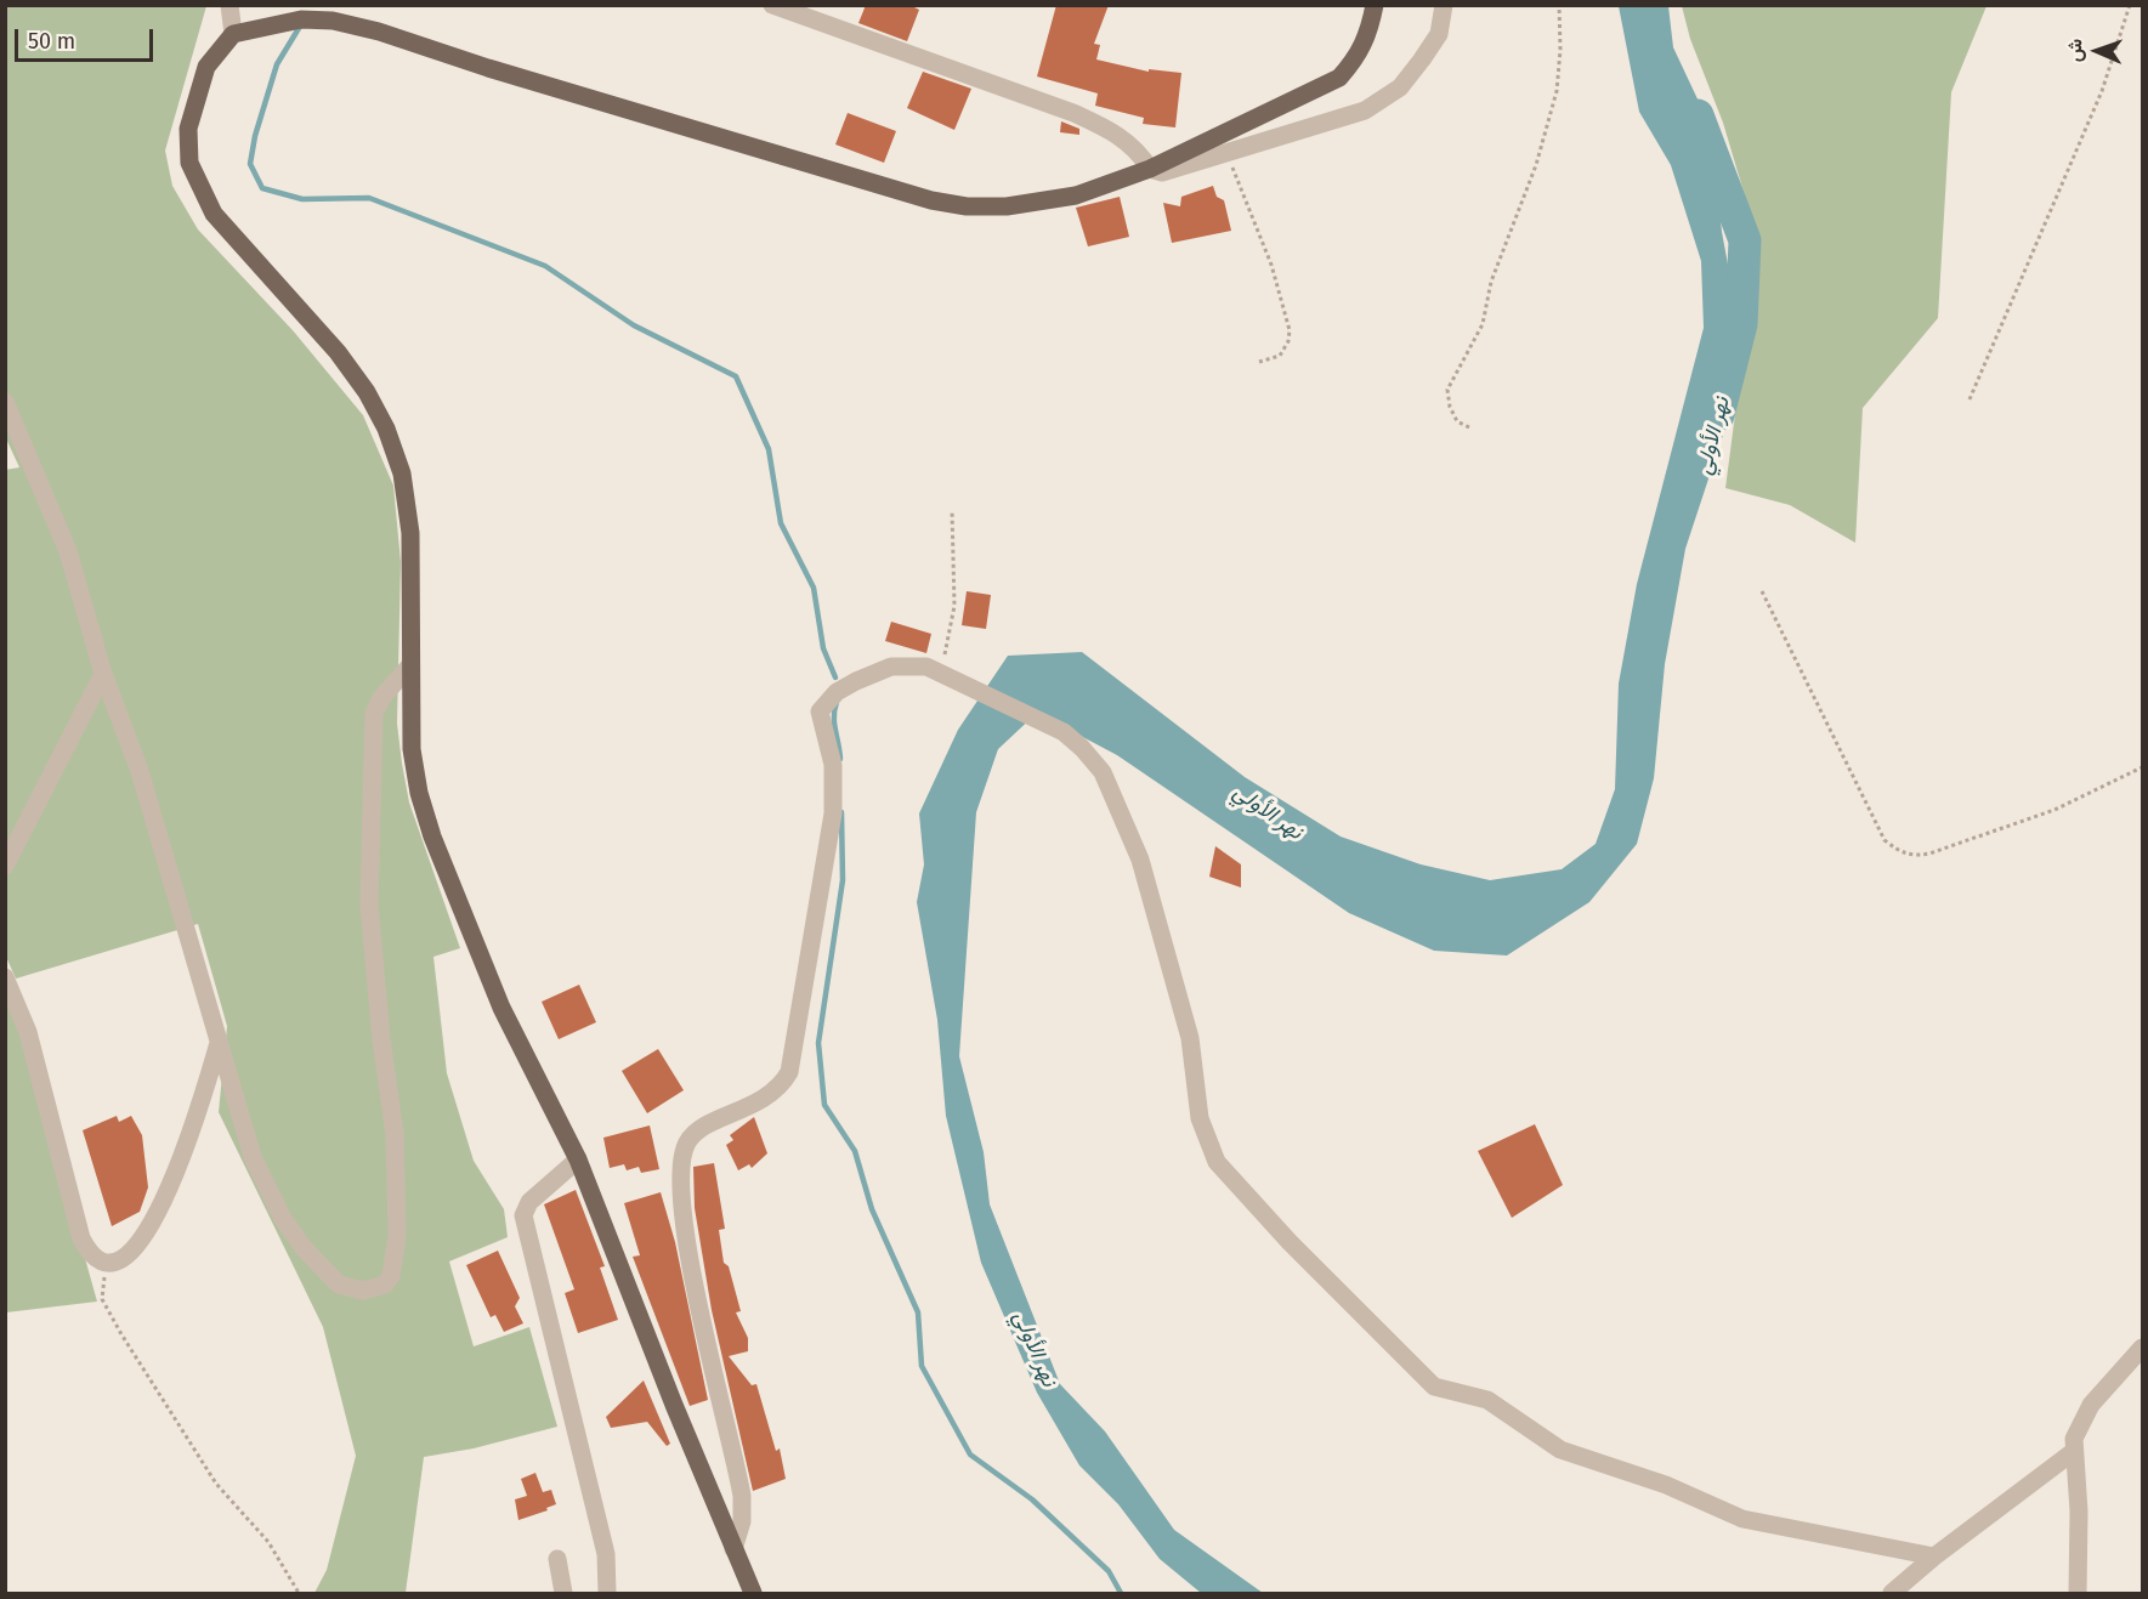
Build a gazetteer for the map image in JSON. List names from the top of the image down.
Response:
{
  "water": ["نهر الأولي"],
  "scale_bar": "50 m",
  "north": "left"
}
